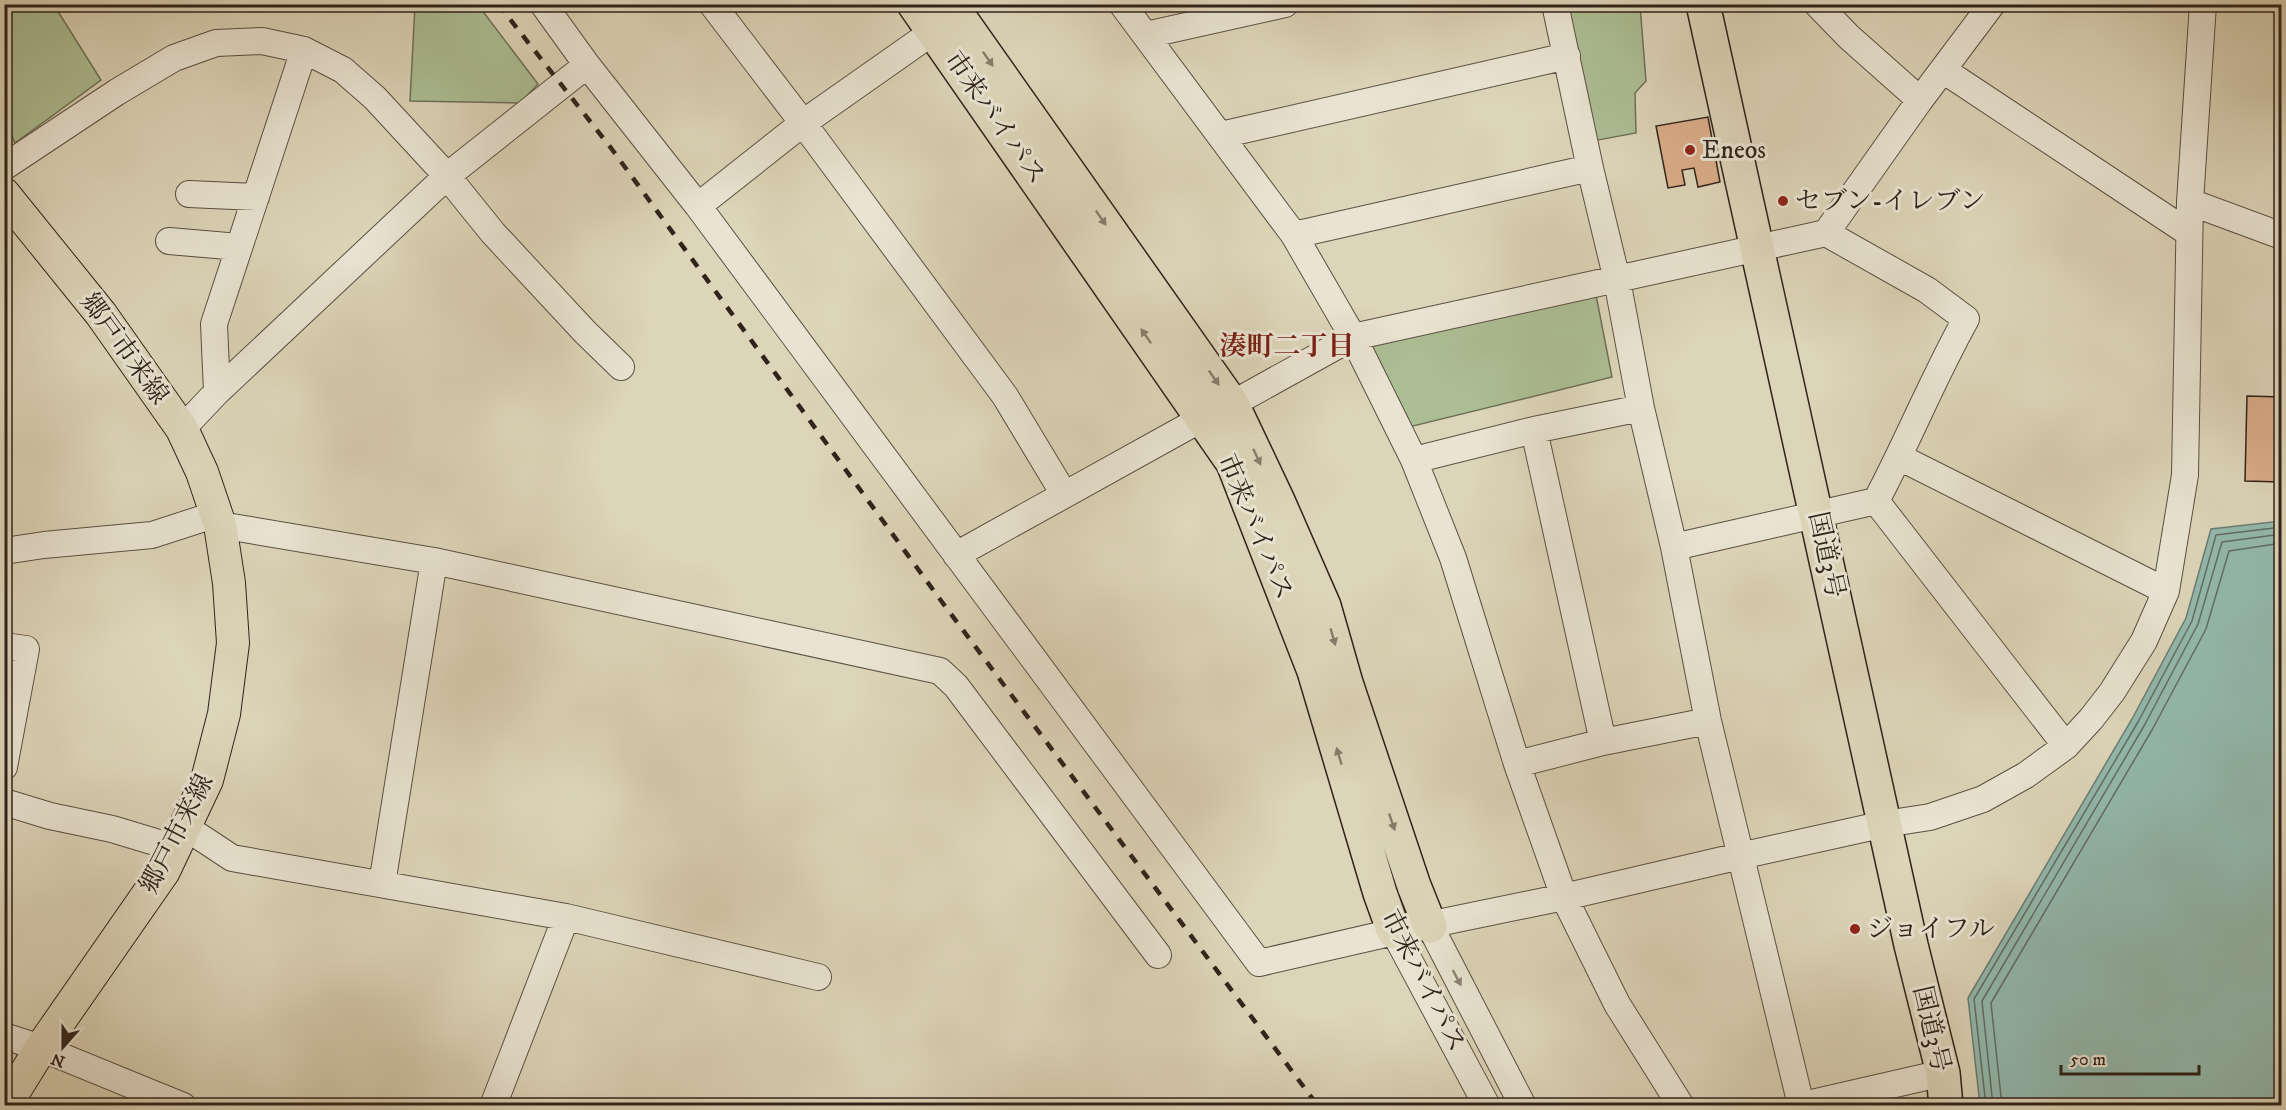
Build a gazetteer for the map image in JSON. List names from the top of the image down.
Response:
{
  "streets": {
    "highway": ["市来バイパス", "国道3号"],
    "main road": ["郷戸市来線"]
  },
  "districts": ["湊町二丁目"],
  "places": ["Eneos", "セブン-イレブン", "ジョイフル"],
  "scale_bar": "50 m",
  "north": "bottom"
}
